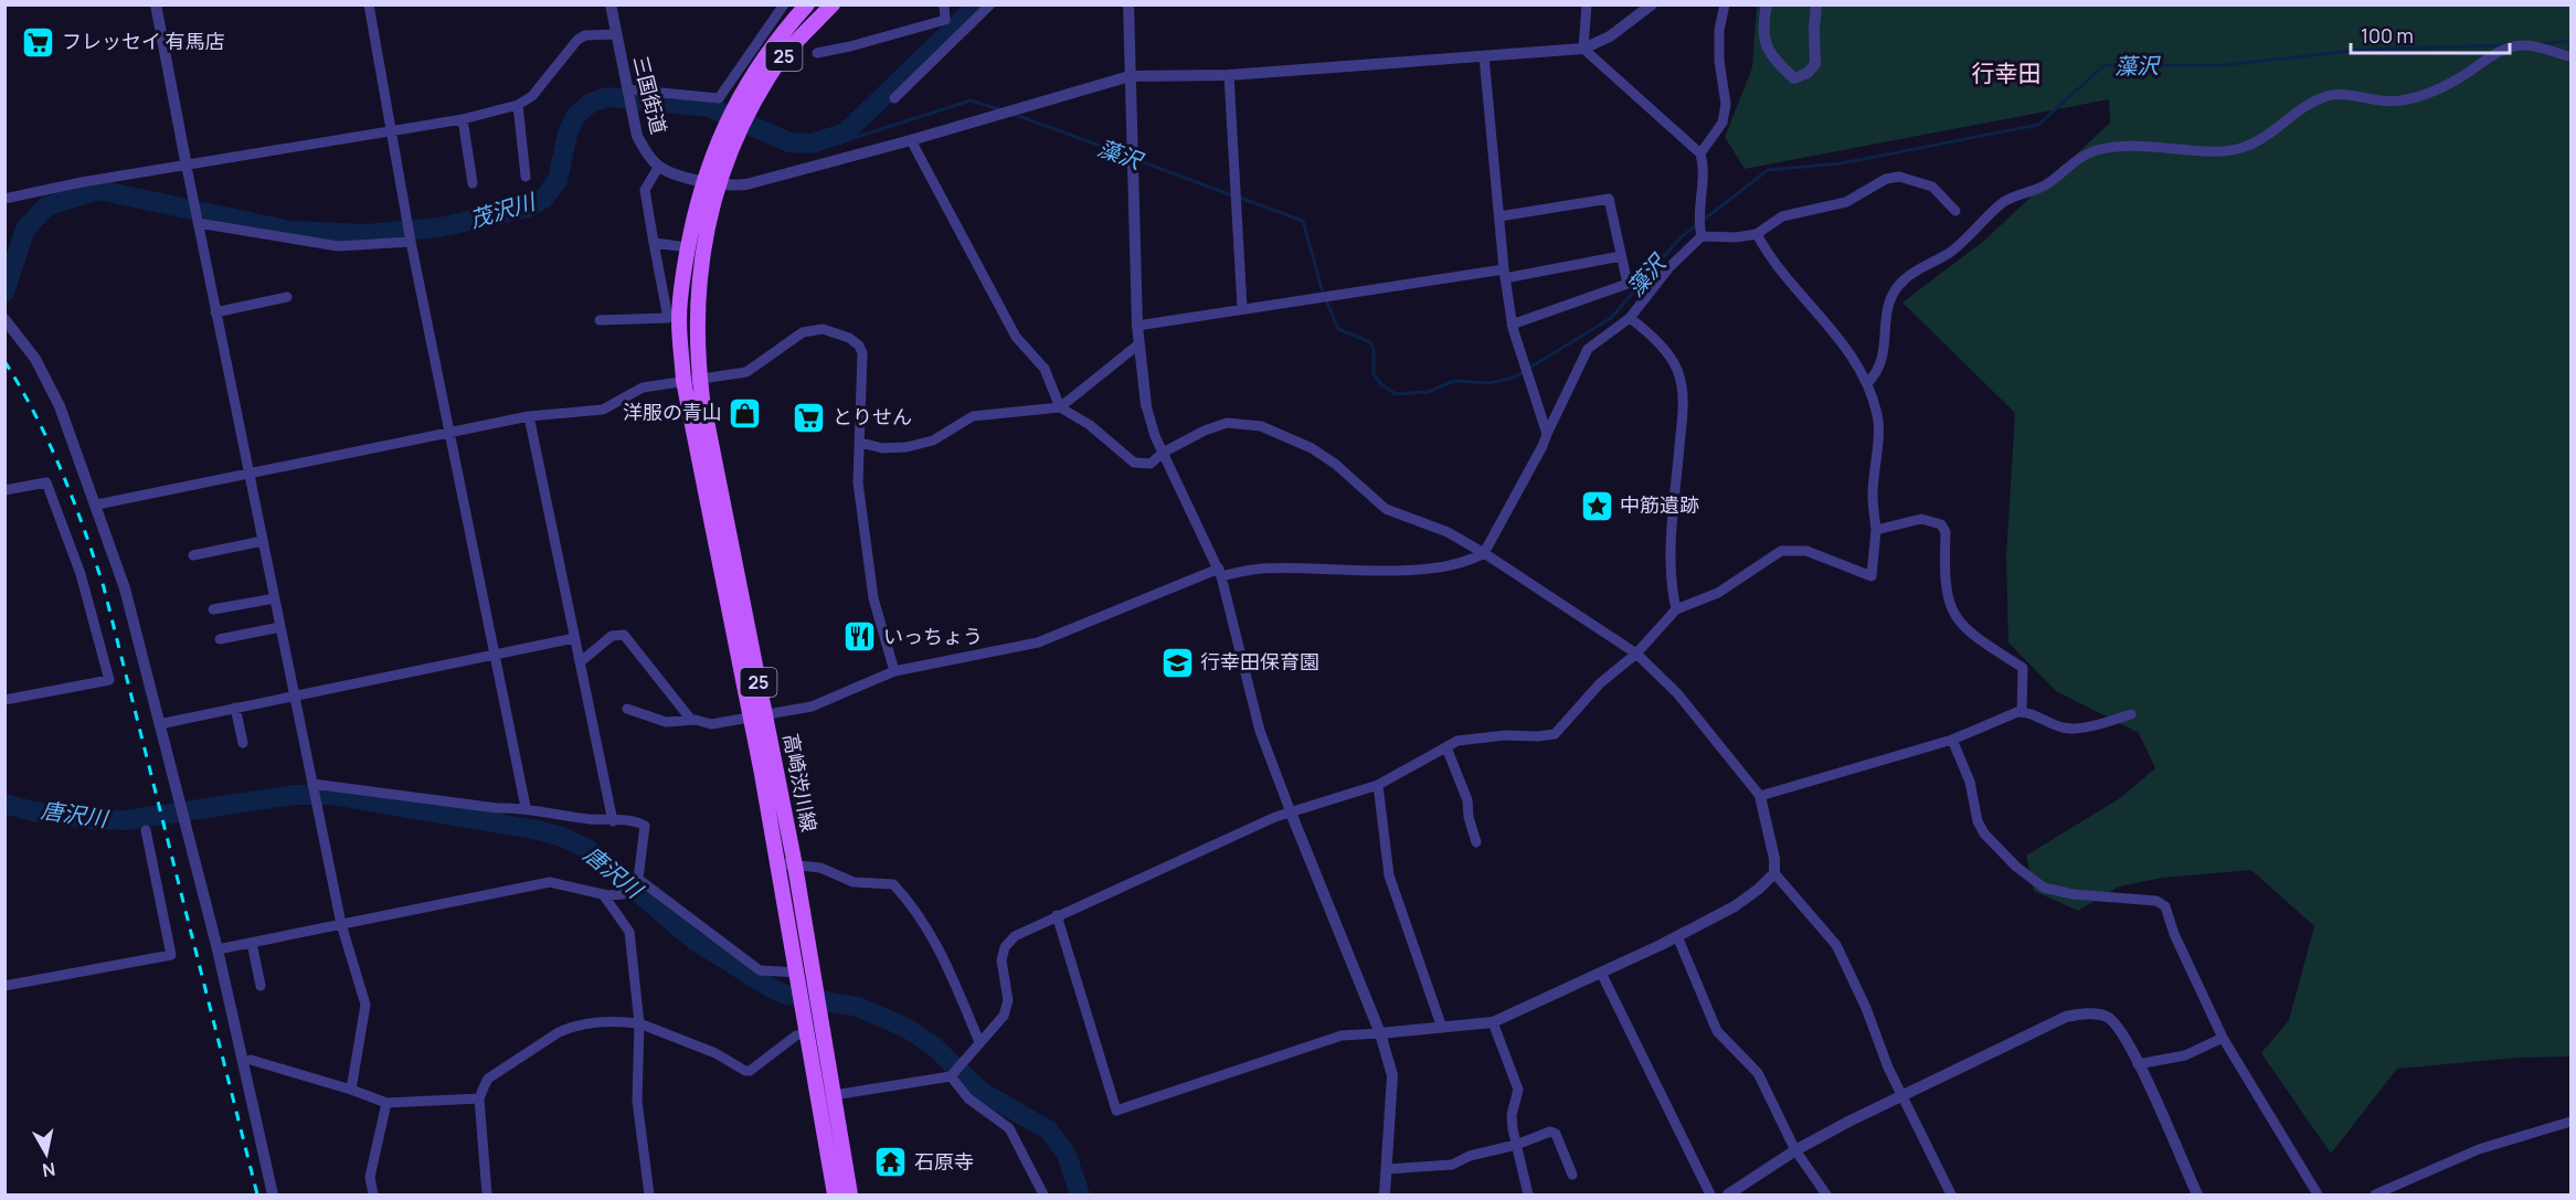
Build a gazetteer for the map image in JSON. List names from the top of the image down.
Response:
{
  "streets": {
    "main road": ["25", "高崎渋川線"],
    "street": ["三国街道"]
  },
  "crossings": [
    ["25", "高崎渋川線"]
  ],
  "districts": ["行幸田"],
  "water": ["藻沢", "茂沢川", "唐沢川"],
  "places": {
    "supermarket": ["フレッセイ 有馬店", "とりせん"],
    "shop": ["洋服の青山"],
    "place": ["中筋遺跡"],
    "restaurant": ["いっちょう"],
    "school or university": ["行幸田保育園"],
    "temple": ["石原寺"]
  },
  "scale_bar": "100 m",
  "north": "bottom"
}
